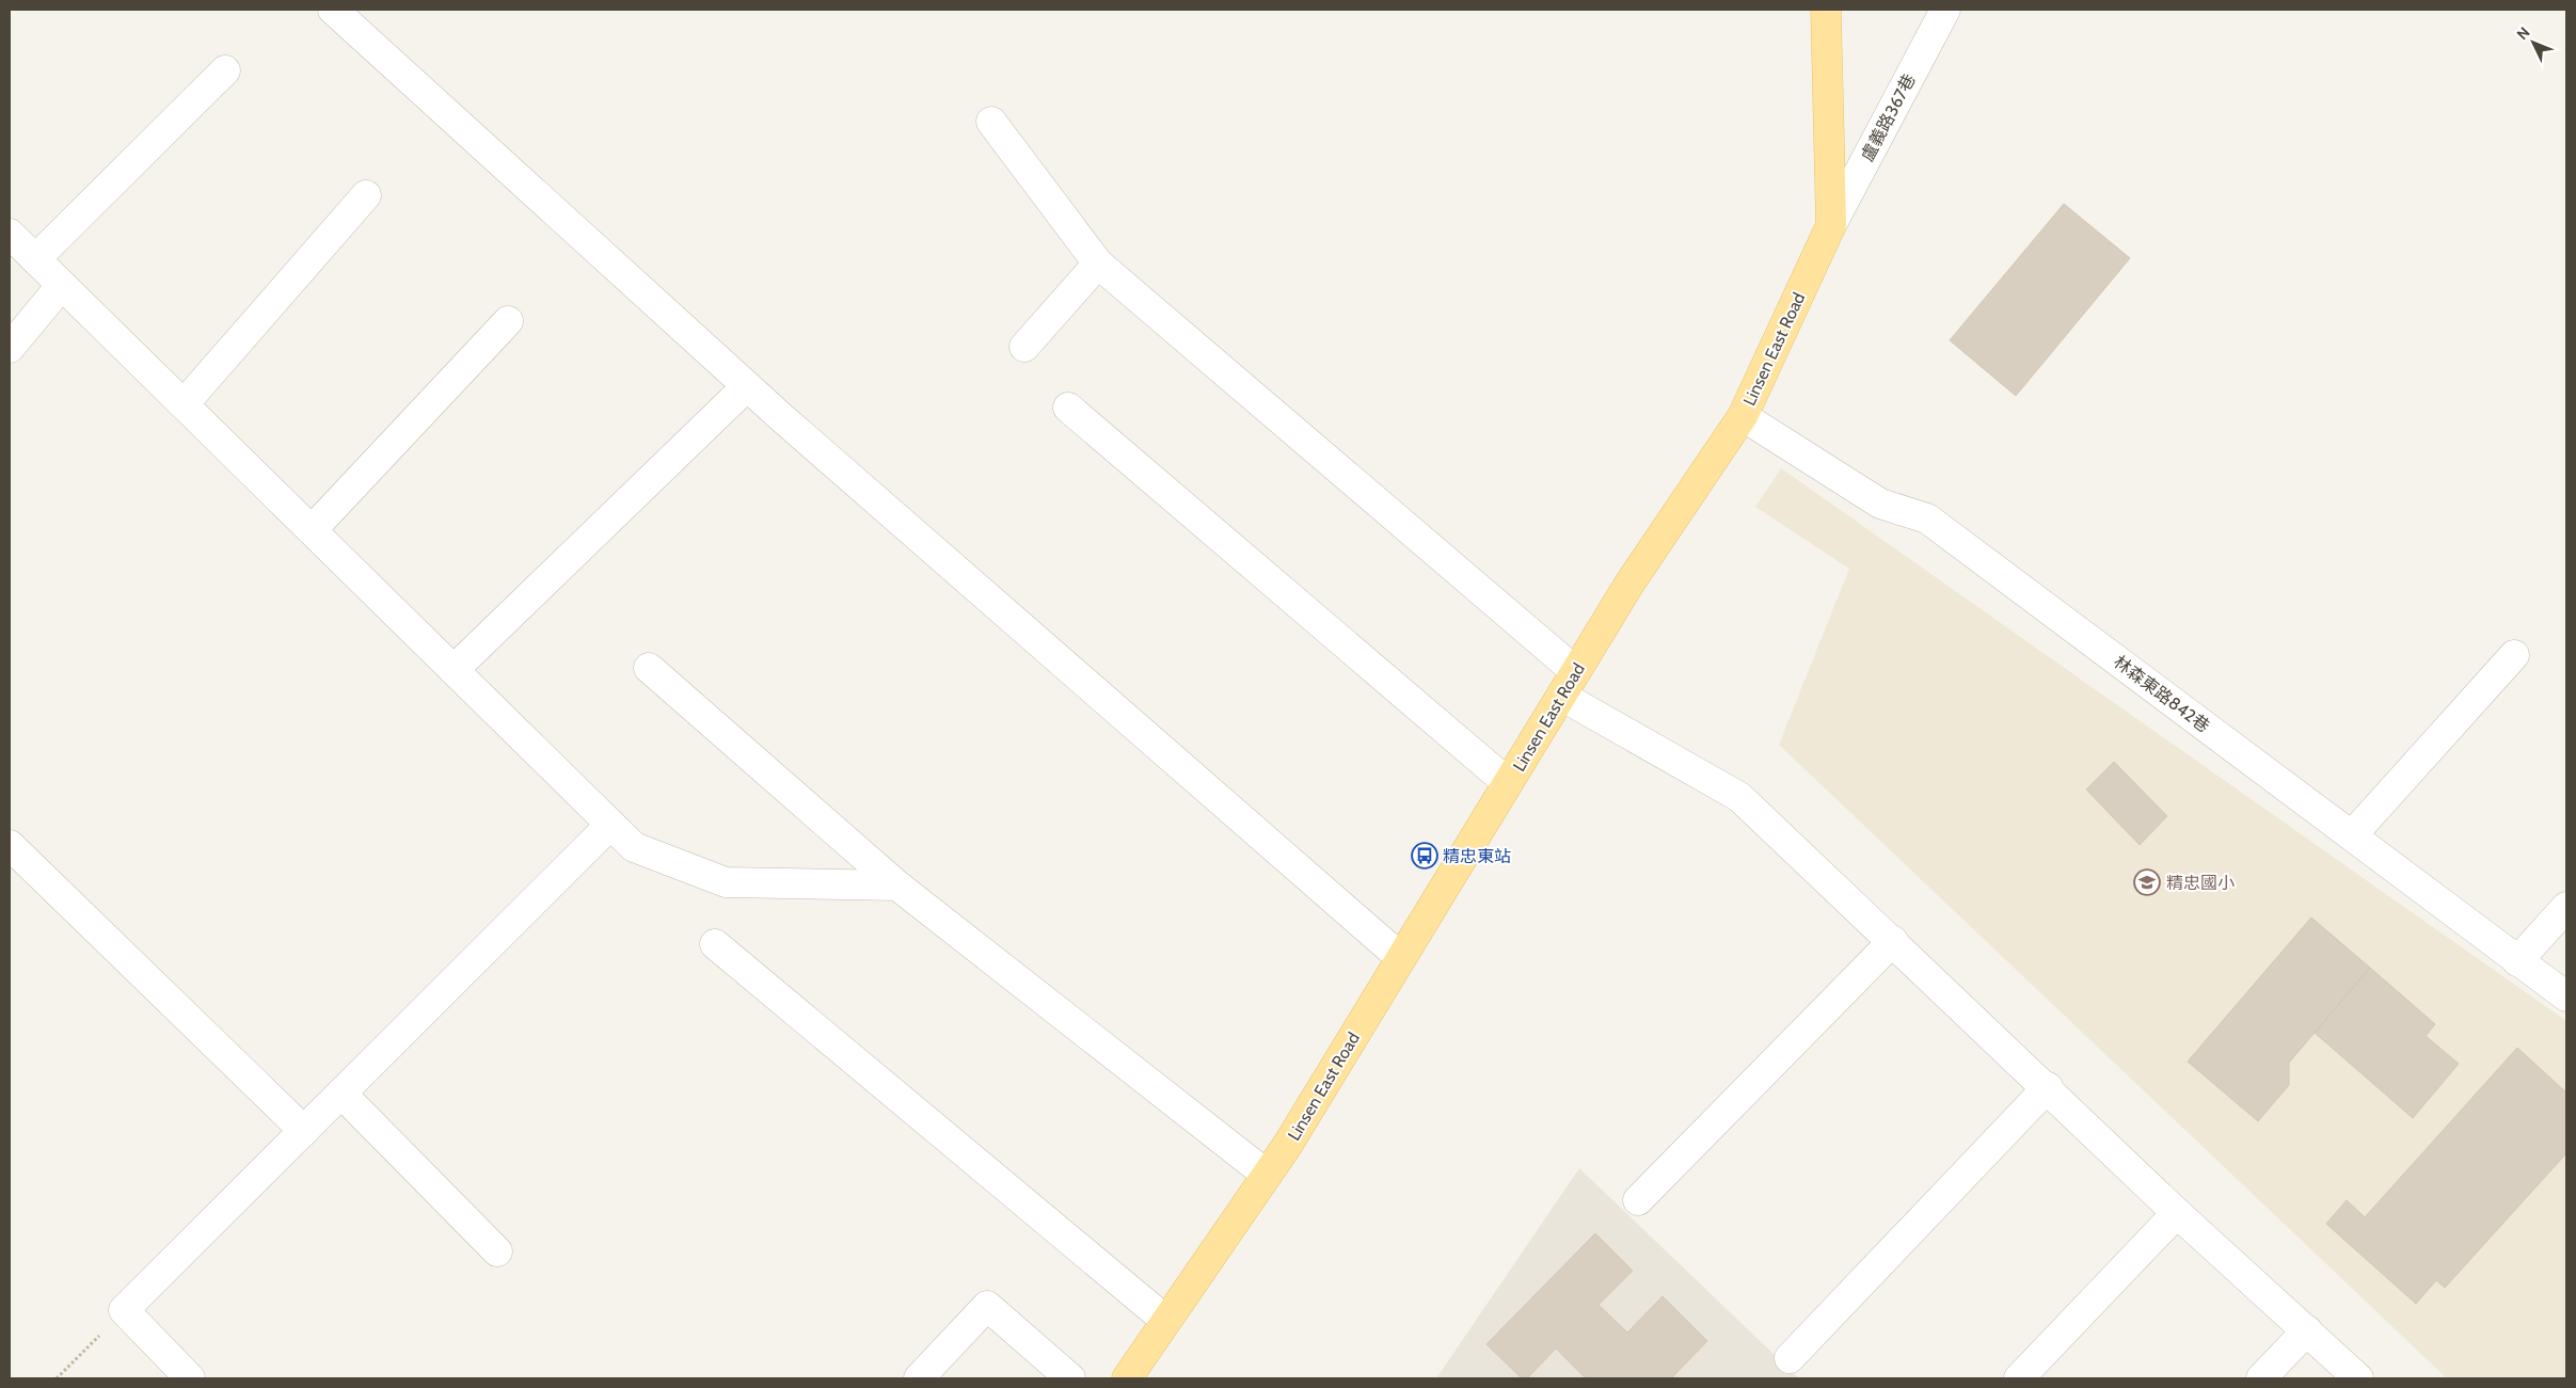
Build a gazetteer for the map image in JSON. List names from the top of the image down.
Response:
{
  "streets": {
    "main road": ["Linsen East Road"],
    "street": ["盧義路367巷", "林森東路842巷"]
  },
  "crossings": [
    ["盧義路367巷", "Linsen East Road"],
    ["Linsen East Road", "林森東路842巷"]
  ],
  "places": {
    "bus stop": ["精忠東站"],
    "school or university": ["精忠國小"]
  },
  "north": "top left"
}
